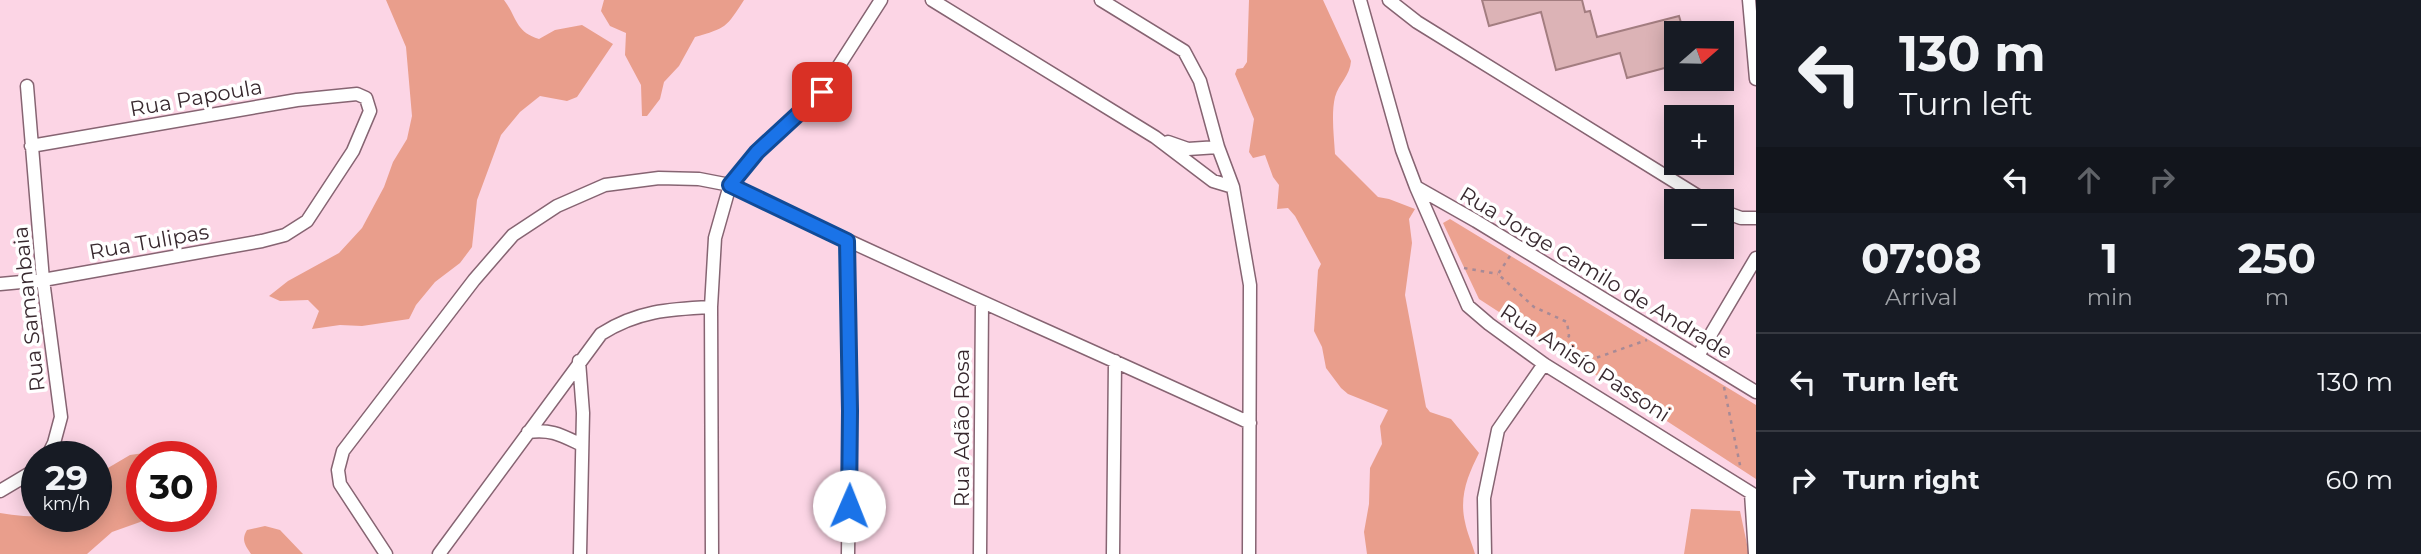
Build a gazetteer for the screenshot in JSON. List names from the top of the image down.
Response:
{
  "streets": {
    "street": [
      "Rua Papoula",
      "Rua Tulipas",
      "Rua Jorge Camilo de Andrade",
      "Rua Samanbaia",
      "Rua Anisío Passoni",
      "Rua Adão Rosa"
    ]
  },
  "crossings": [
    ["Rua Papoula", "Rua Tulipas"],
    ["Rua Papoula", "Rua Samanbaia"],
    ["Rua Tulipas", "Rua Samanbaia"],
    ["Rua Jorge Camilo de Andrade", "Rua Anisío Passoni"]
  ],
  "north": "right",
  "page": {
    "turn": ["130 m", "Turn left"],
    "map_buttons": ["+", "−"],
    "eta": [
      "07:08",
      "Arrival",
      "1",
      "min",
      "250",
      "m"
    ],
    "list": [
      {
        "name": "Turn left",
        "value": "130 m"
      },
      {
        "name": "Turn right",
        "value": "60 m"
      }
    ],
    "speed": "29 km/h",
    "limit": "30"
  }
}
